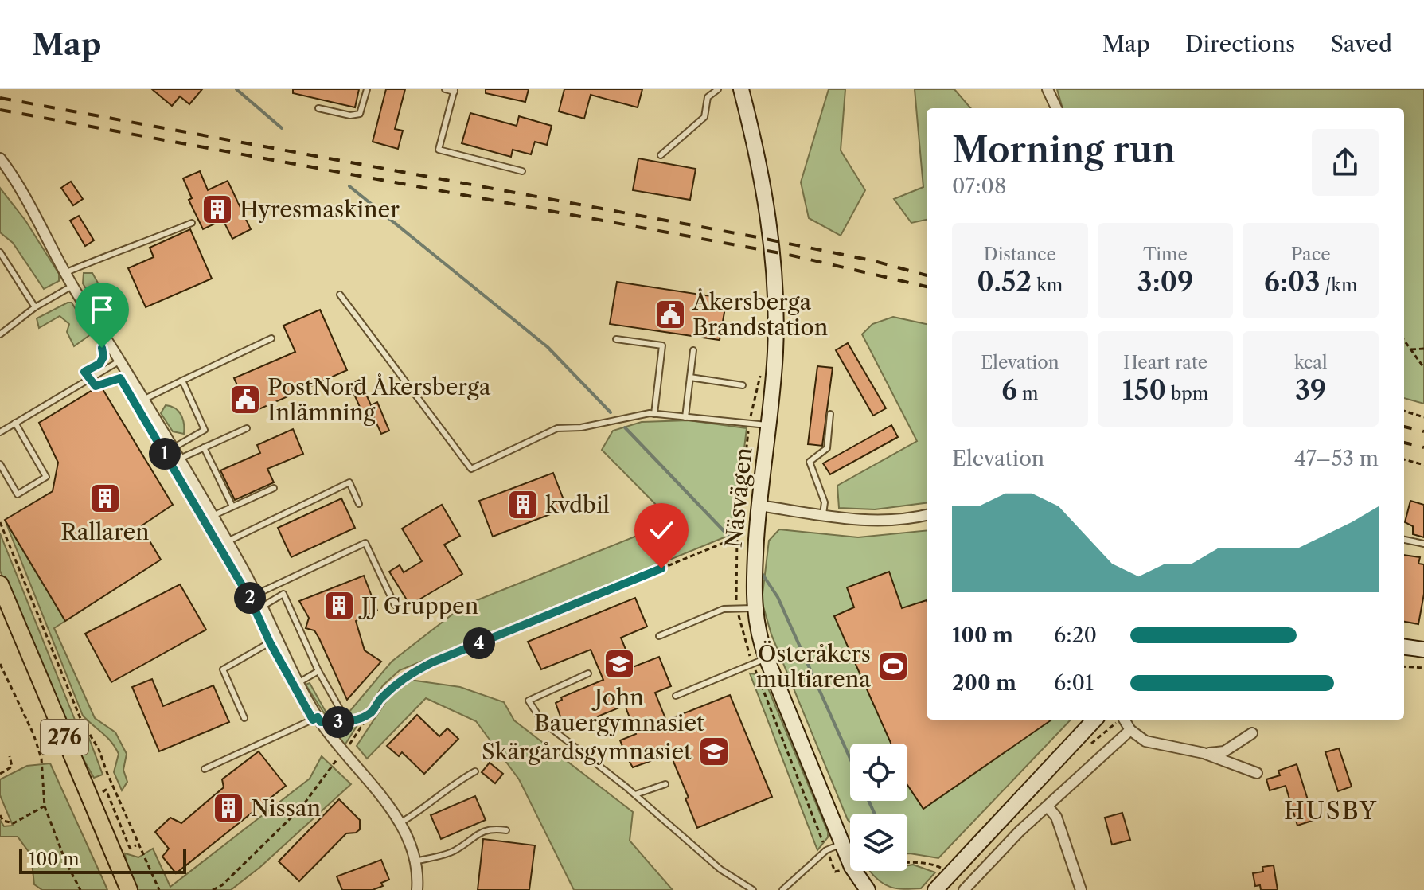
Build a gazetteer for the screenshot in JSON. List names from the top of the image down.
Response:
{
  "streets": {
    "main road": ["276"],
    "street": ["Näsvägen"]
  },
  "districts": ["HUSBY"],
  "places": {
    "building": [
      "Hyresmaskiner",
      "Rallaren",
      "kvdbil",
      "JJ Gruppen",
      "Nissan"
    ],
    "public building": ["Åkersberga Brandstation", "PostNord Åkersberga Inlämning"],
    "school or university": ["John Bauergymnasiet", "Skärgårdsgymnasiet"],
    "sports": ["Österåkers multiarena"]
  },
  "scale_bar": "100 m",
  "page": {
    "header": "Map",
    "nav": ["Map", "Directions", "Saved"],
    "heading": ["Morning run", "07:08"],
    "stats": [
      ["Distance", "0.52 km"],
      ["Time", "3:09"],
      ["Pace", "6:03 /km"],
      ["Elevation", "6 m"],
      ["Heart rate", "150 bpm"],
      ["kcal", "39"]
    ],
    "chart": ["Elevation", "47–53 m"],
    "pins": [
      "1",
      "2",
      "4",
      "3"
    ],
    "list": [
      {
        "name": "100 m",
        "note": "6:20"
      },
      {
        "name": "200 m",
        "note": "6:01"
      }
    ],
    "scale": "100 m"
  }
}
